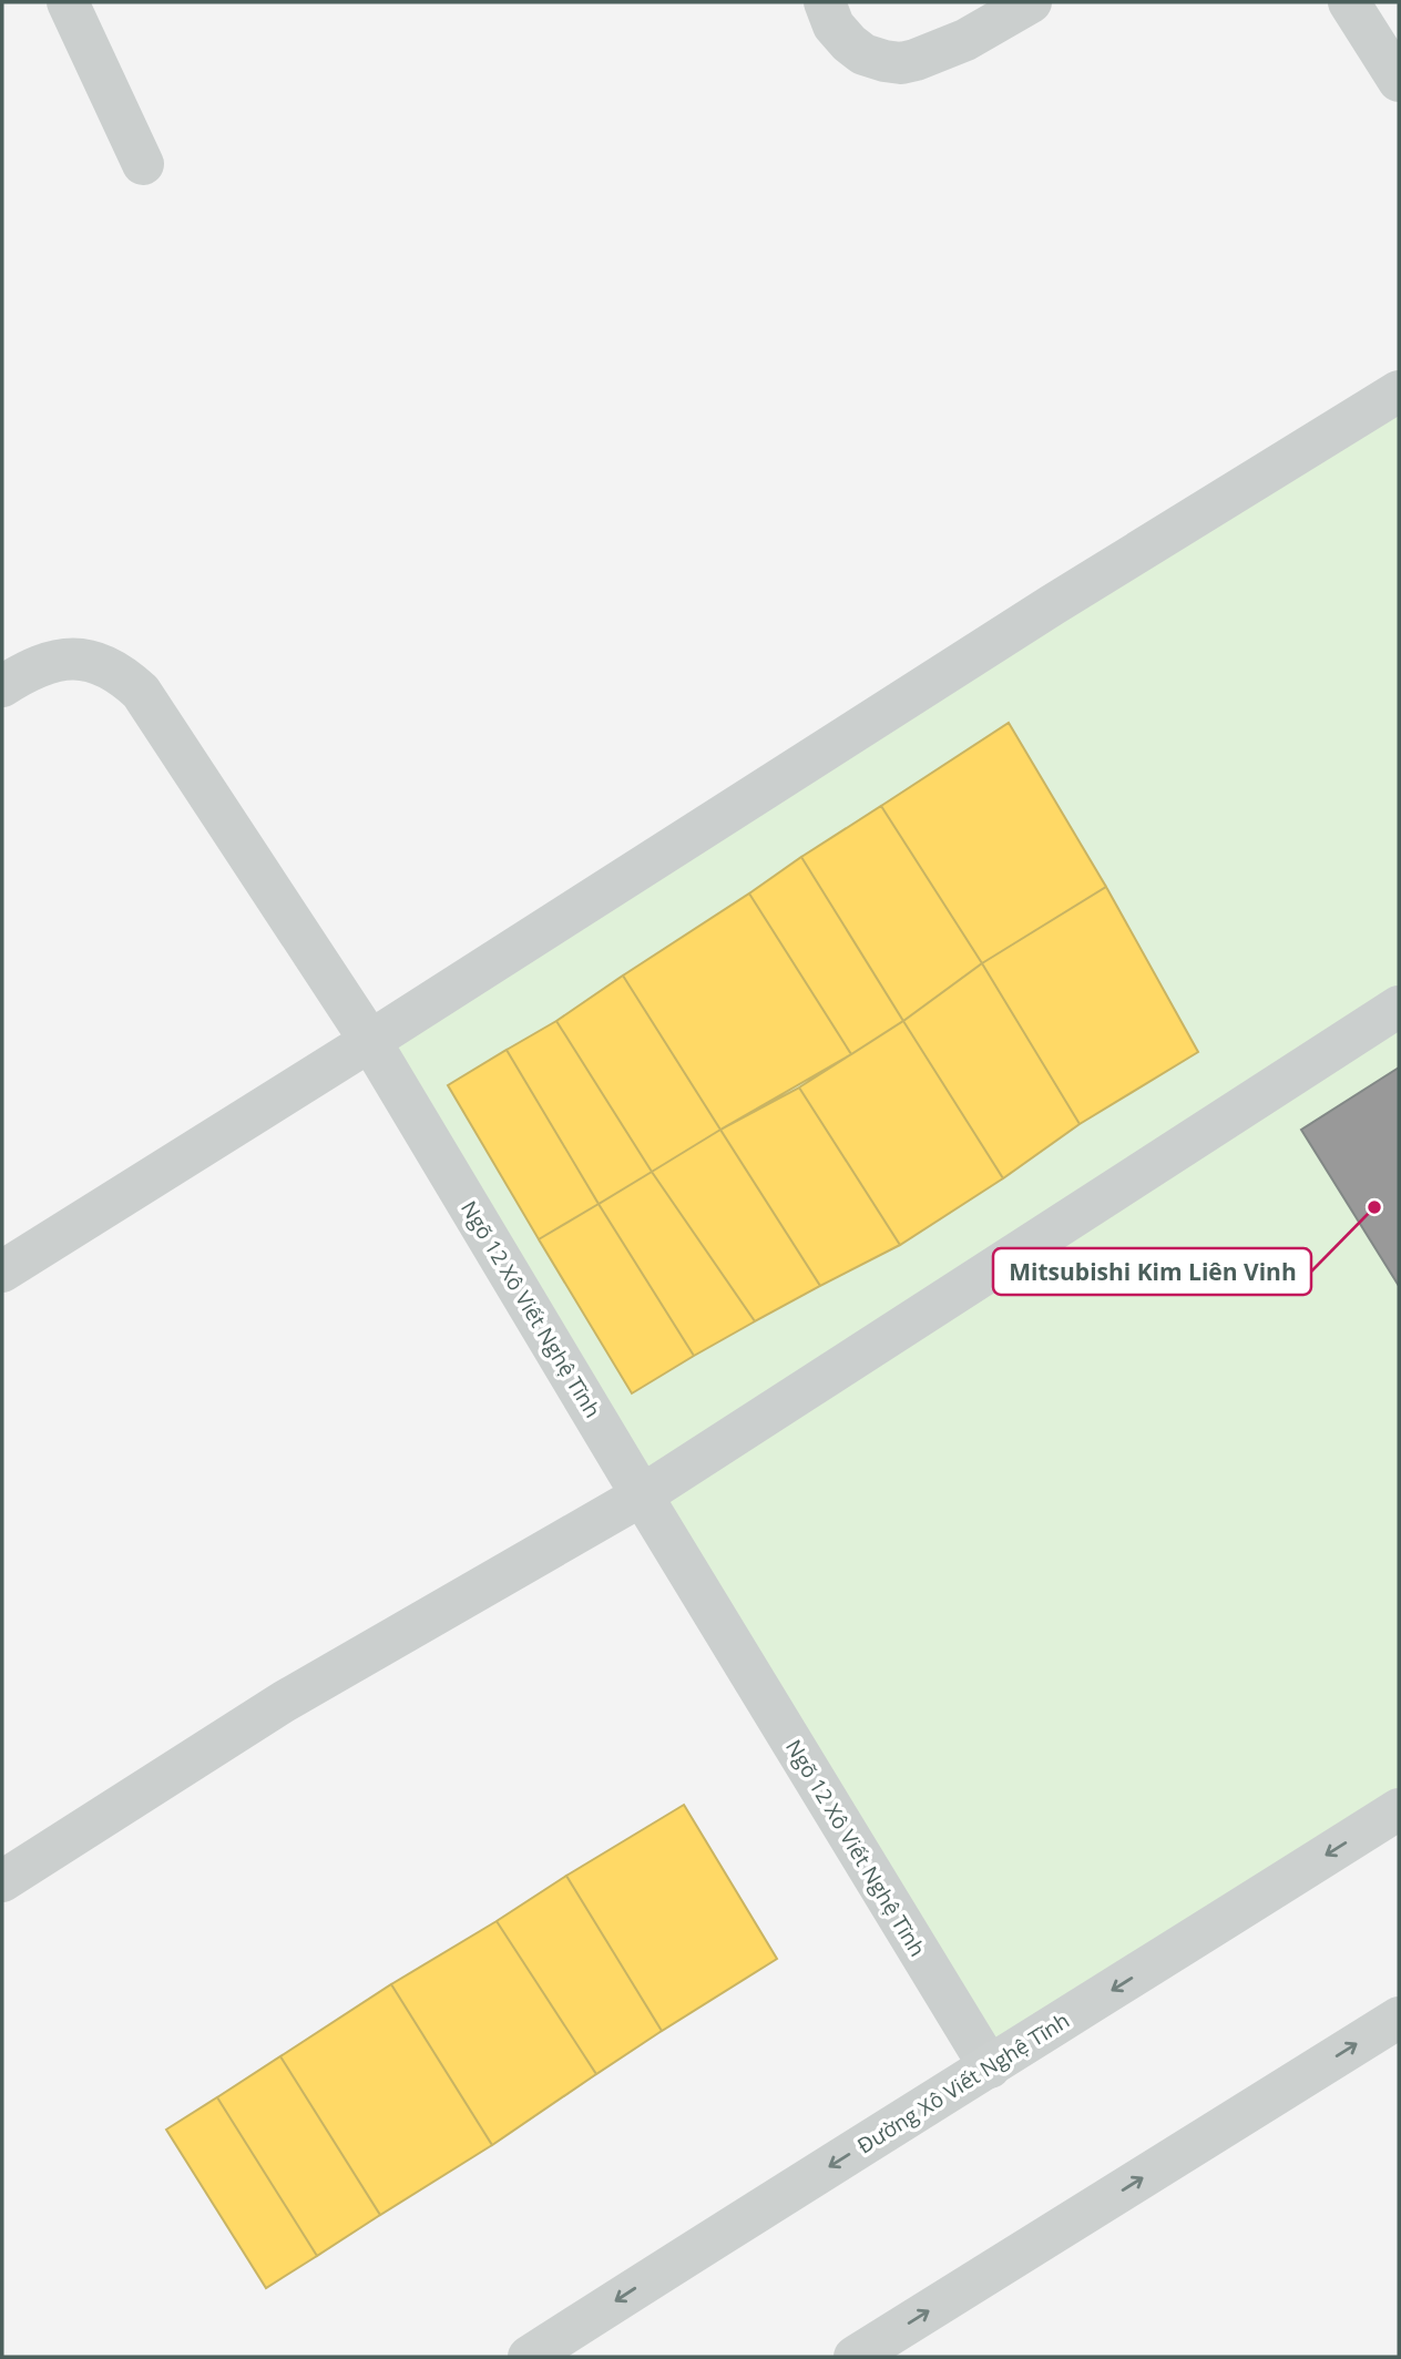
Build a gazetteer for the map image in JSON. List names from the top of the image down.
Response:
{
  "streets": {
    "main road": ["Đường Xô Viết Nghệ Tĩnh"],
    "street": ["Ngõ 12 Xô Viết Nghệ Tĩnh"]
  },
  "crossings": [
    ["Ngõ 12 Xô Viết Nghệ Tĩnh", "Đường Xô Viết Nghệ Tĩnh"]
  ],
  "places": ["Mitsubishi Kim Liên Vinh"]
}
